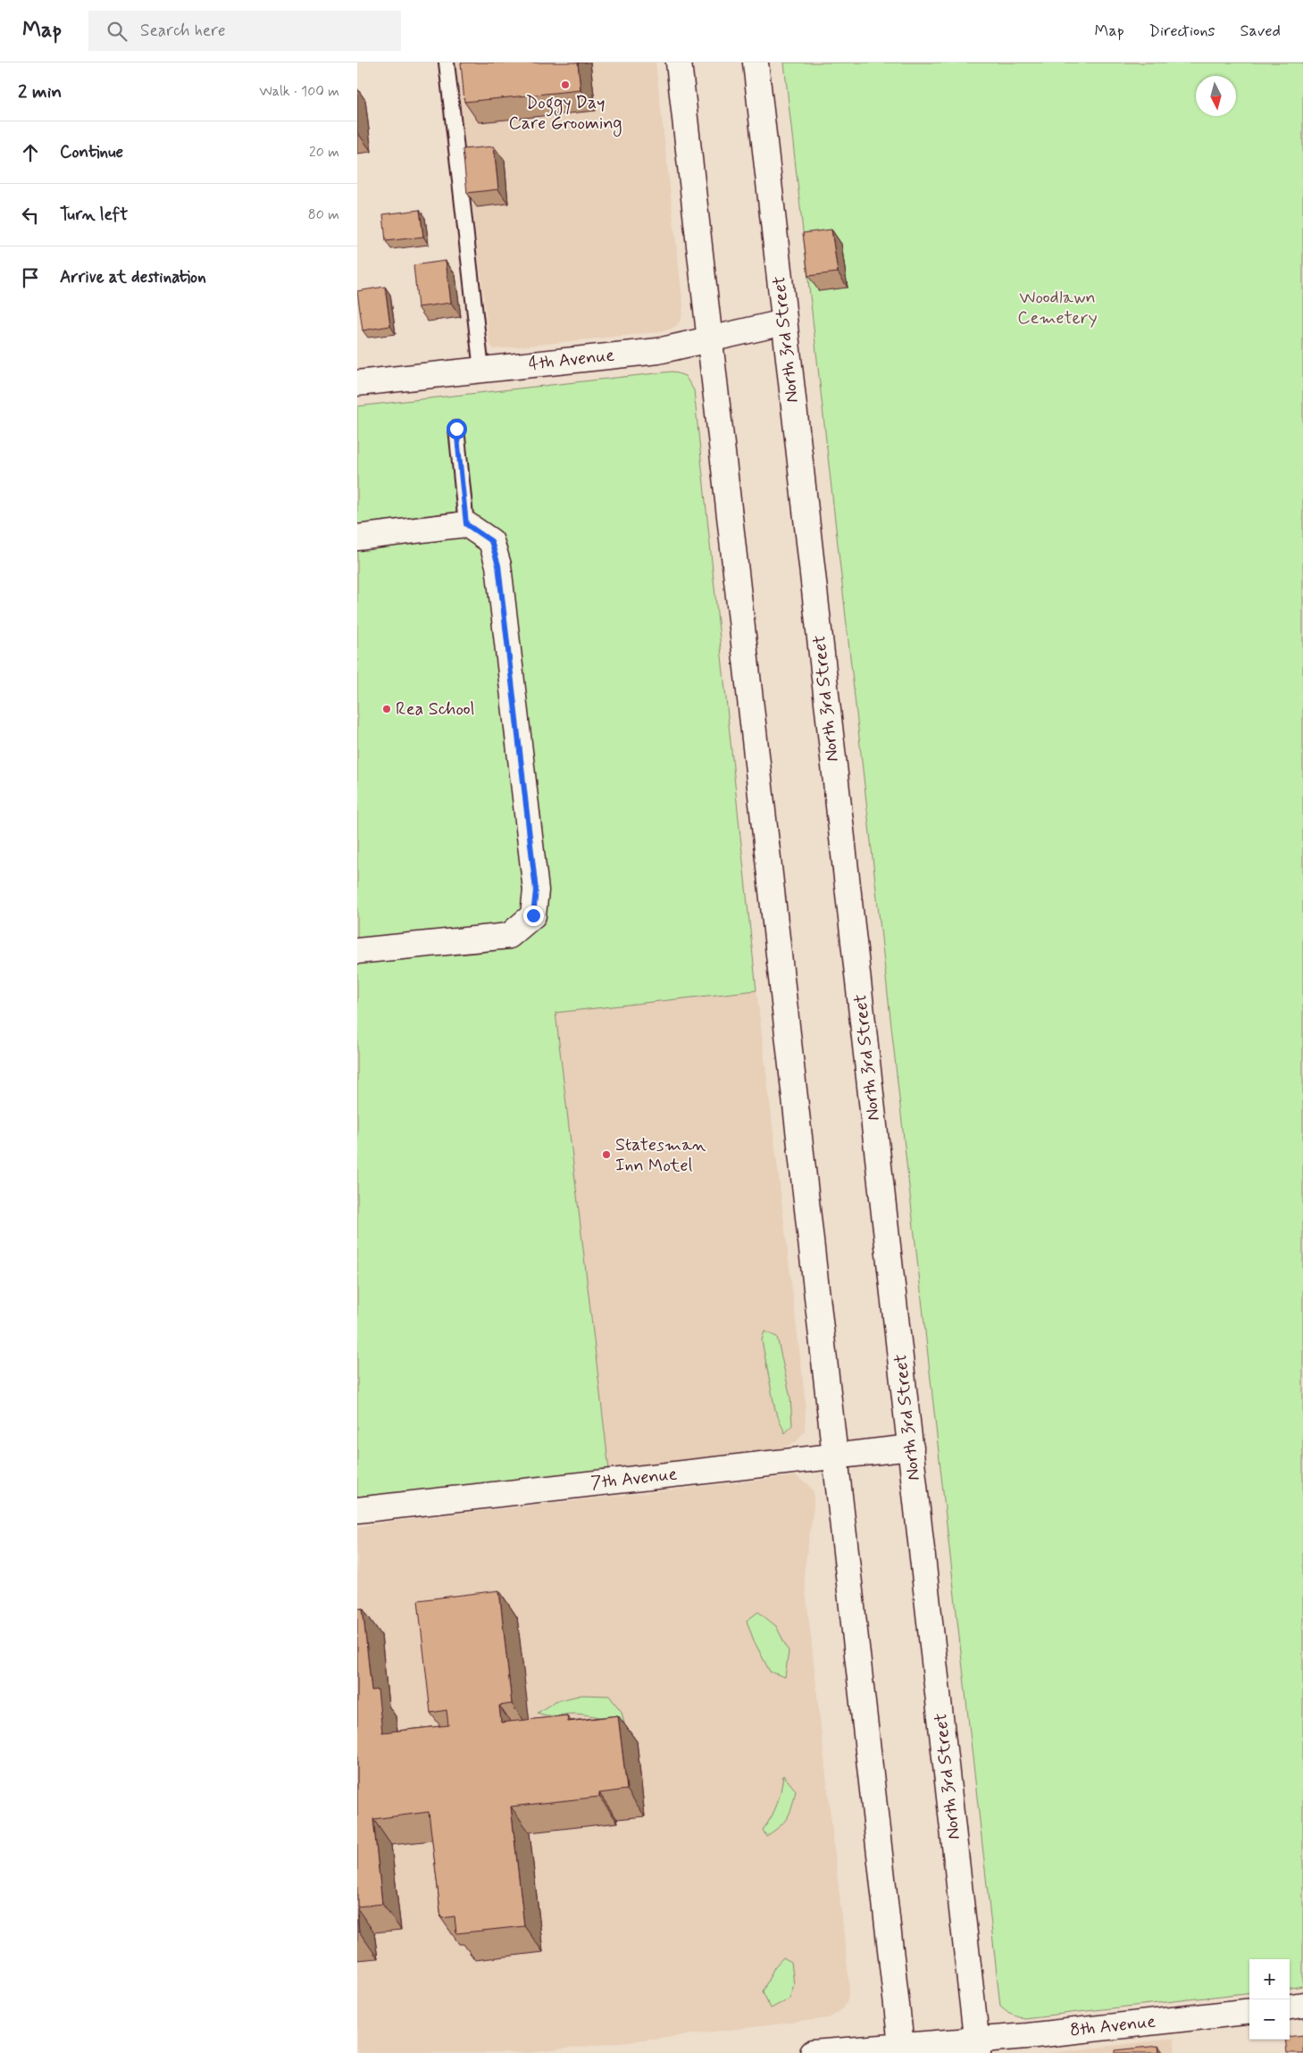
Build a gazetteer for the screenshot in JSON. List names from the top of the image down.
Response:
{
  "streets": {
    "main road": [
      "North 3rd Street",
      "4th Avenue",
      "7th Avenue",
      "8th Avenue"
    ]
  },
  "crossings": [
    ["North 3rd Street", "4th Avenue"],
    ["North 3rd Street", "7th Avenue"],
    ["North 3rd Street", "8th Avenue"]
  ],
  "parks": ["Woodlawn Cemetery"],
  "places": ["Doggy Day Care Grooming", "Rea School", "Statesman Inn Motel"],
  "north": "bottom",
  "page": {
    "header": "Map",
    "search": "Search here",
    "nav": ["Map", "Directions", "Saved"],
    "heading": ["2 min", "Walk · 100 m"],
    "list": [
      ["Continue", "20 m"],
      ["Turn left", "80 m"],
      "Arrive at destination"
    ],
    "map_buttons": ["+", "−"]
  }
}
